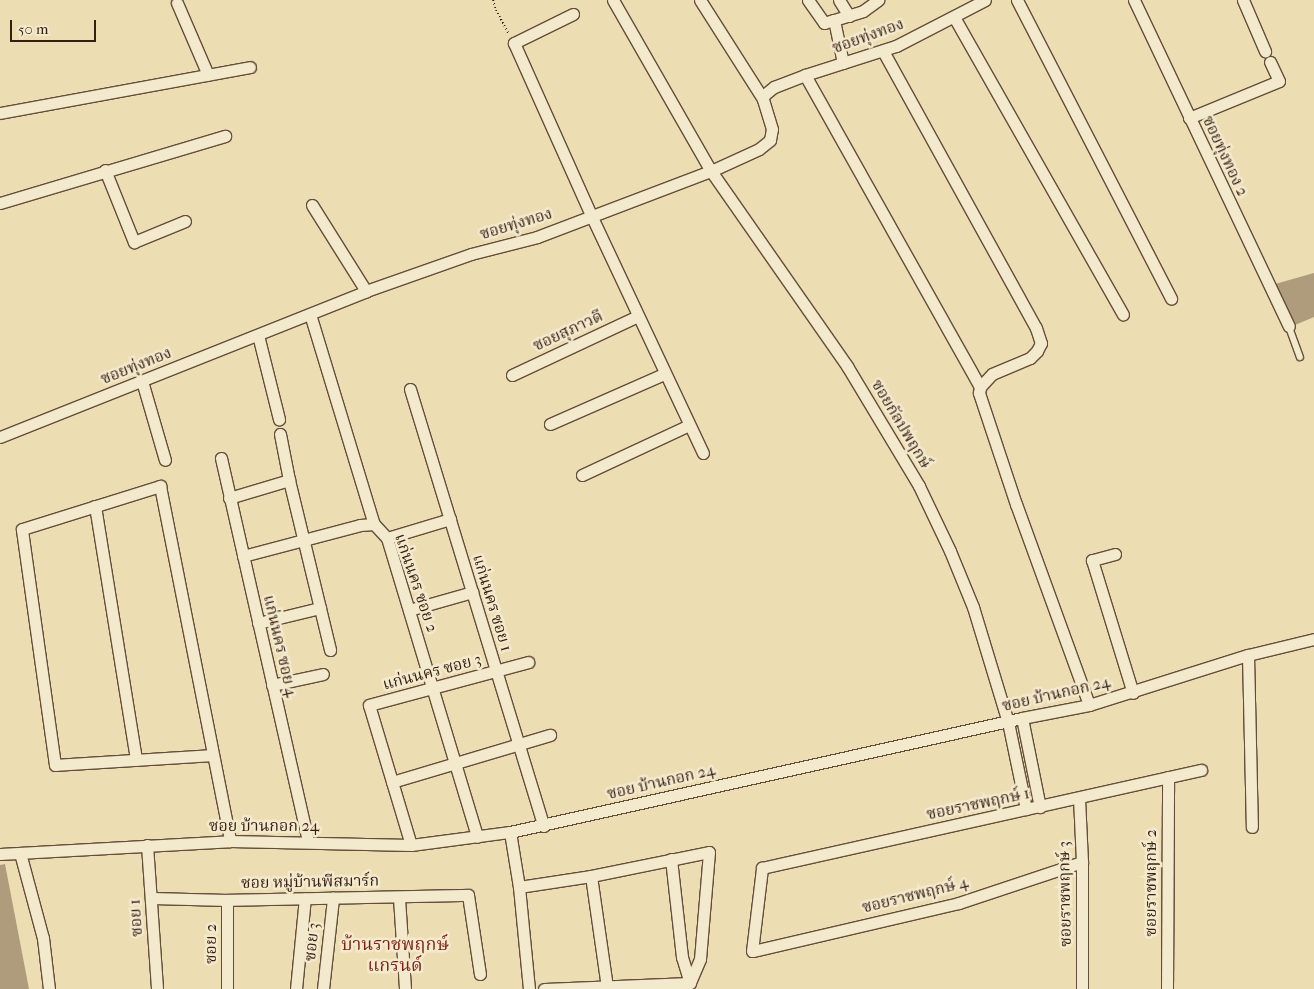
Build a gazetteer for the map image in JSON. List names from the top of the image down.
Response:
{
  "streets": {
    "street": [
      "ซอยทุ่งทอง",
      "ซอยทุ่งทอง 2",
      "ซอยสุภาวดี",
      "ซอยกัลปพฤกษ์",
      "แก่นนคร ซอย 2",
      "แก่นนคร ซอย 1",
      "แก่นนคร ซอย 4",
      "แก่นนคร ซอย 3",
      "ซอย บ้านกอก 24",
      "ซอยราชพฤกษ์ 1",
      "ซอย หมู่บ้านพีสมาร์ก",
      "ซอยราชพฤกษ์ 2",
      "ซอยราชพฤกษ์ 3",
      "ซอยราชพฤกษ์ 4",
      "ซอย 1",
      "ซอย 3",
      "ซอย 2"
    ]
  },
  "crossings": [
    ["ซอยทุ่งทอง", "ซอยกัลปพฤกษ์"],
    ["ซอยทุ่งทอง", "แก่นนคร ซอย 2"],
    ["ซอยกัลปพฤกษ์", "ซอย บ้านกอก 24"],
    ["ซอยกัลปพฤกษ์", "ซอยราชพฤกษ์ 1"],
    ["แก่นนคร ซอย 2", "แก่นนคร ซอย 3"],
    ["แก่นนคร ซอย 2", "ซอย บ้านกอก 24"],
    ["แก่นนคร ซอย 1", "แก่นนคร ซอย 3"],
    ["แก่นนคร ซอย 1", "ซอย บ้านกอก 24"],
    ["แก่นนคร ซอย 4", "ซอย บ้านกอก 24"],
    ["แก่นนคร ซอย 3", "ซอย บ้านกอก 24"],
    ["ซอย บ้านกอก 24", "ซอย 1"],
    ["ซอยราชพฤกษ์ 1", "ซอยราชพฤกษ์ 2"],
    ["ซอยราชพฤกษ์ 1", "ซอยราชพฤกษ์ 3"],
    ["ซอยราชพฤกษ์ 1", "ซอยราชพฤกษ์ 4"],
    ["ซอย หมู่บ้านพีสมาร์ก", "ซอย 1"],
    ["ซอย หมู่บ้านพีสมาร์ก", "ซอย 3"],
    ["ซอย หมู่บ้านพีสมาร์ก", "ซอย 2"],
    ["ซอยราชพฤกษ์ 3", "ซอยราชพฤกษ์ 4"]
  ],
  "districts": ["บ้านราชพฤกษ์ แกรนด์"],
  "scale_bar": "50 m"
}
